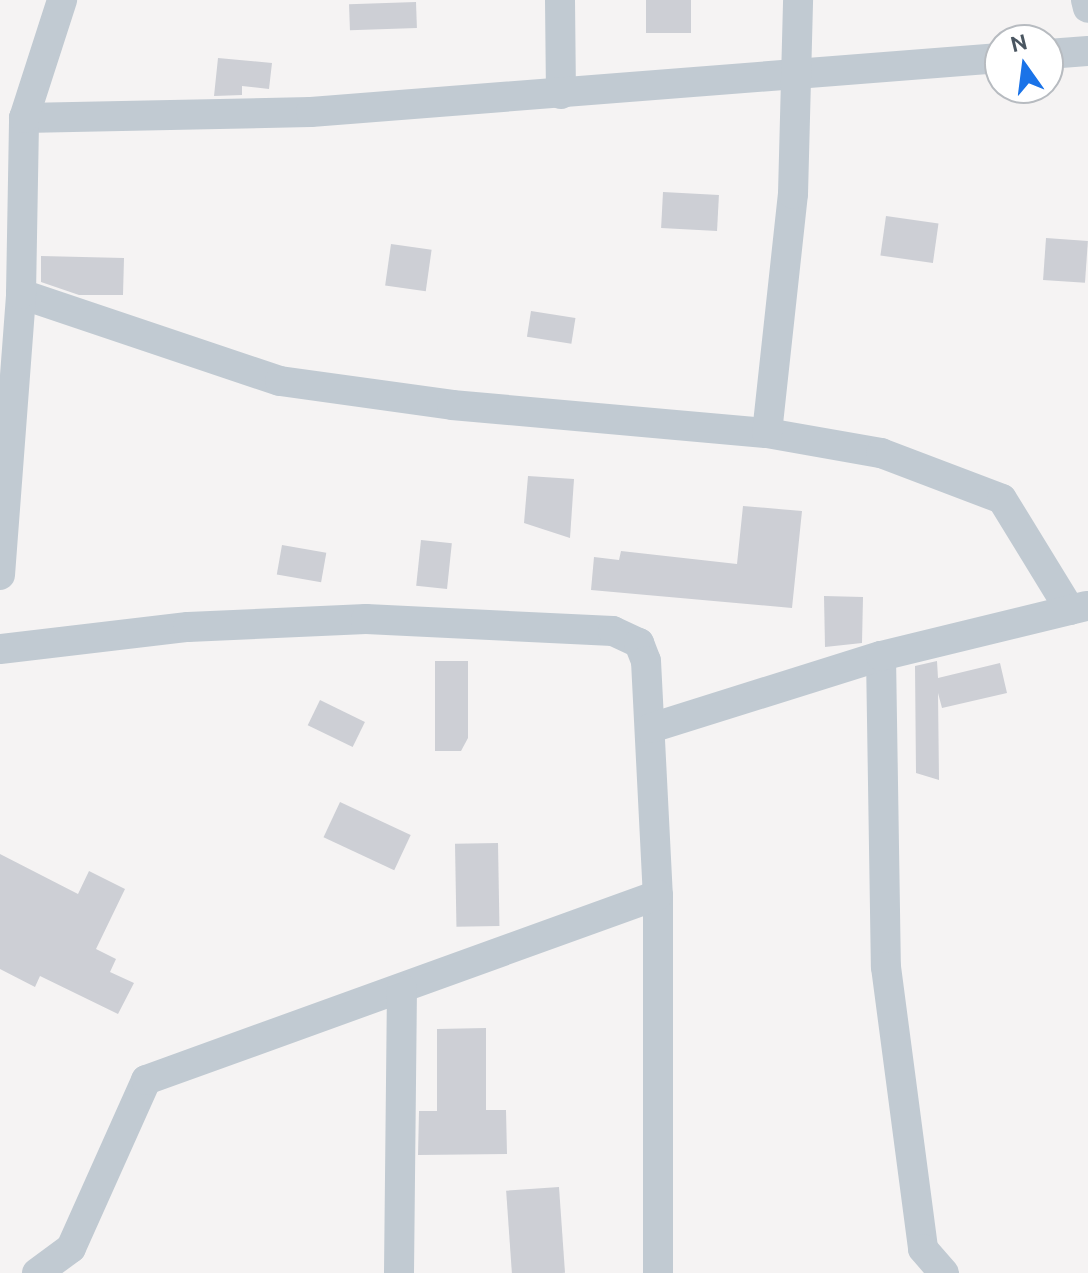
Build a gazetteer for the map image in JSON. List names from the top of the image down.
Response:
{
  "north": "top"
}
